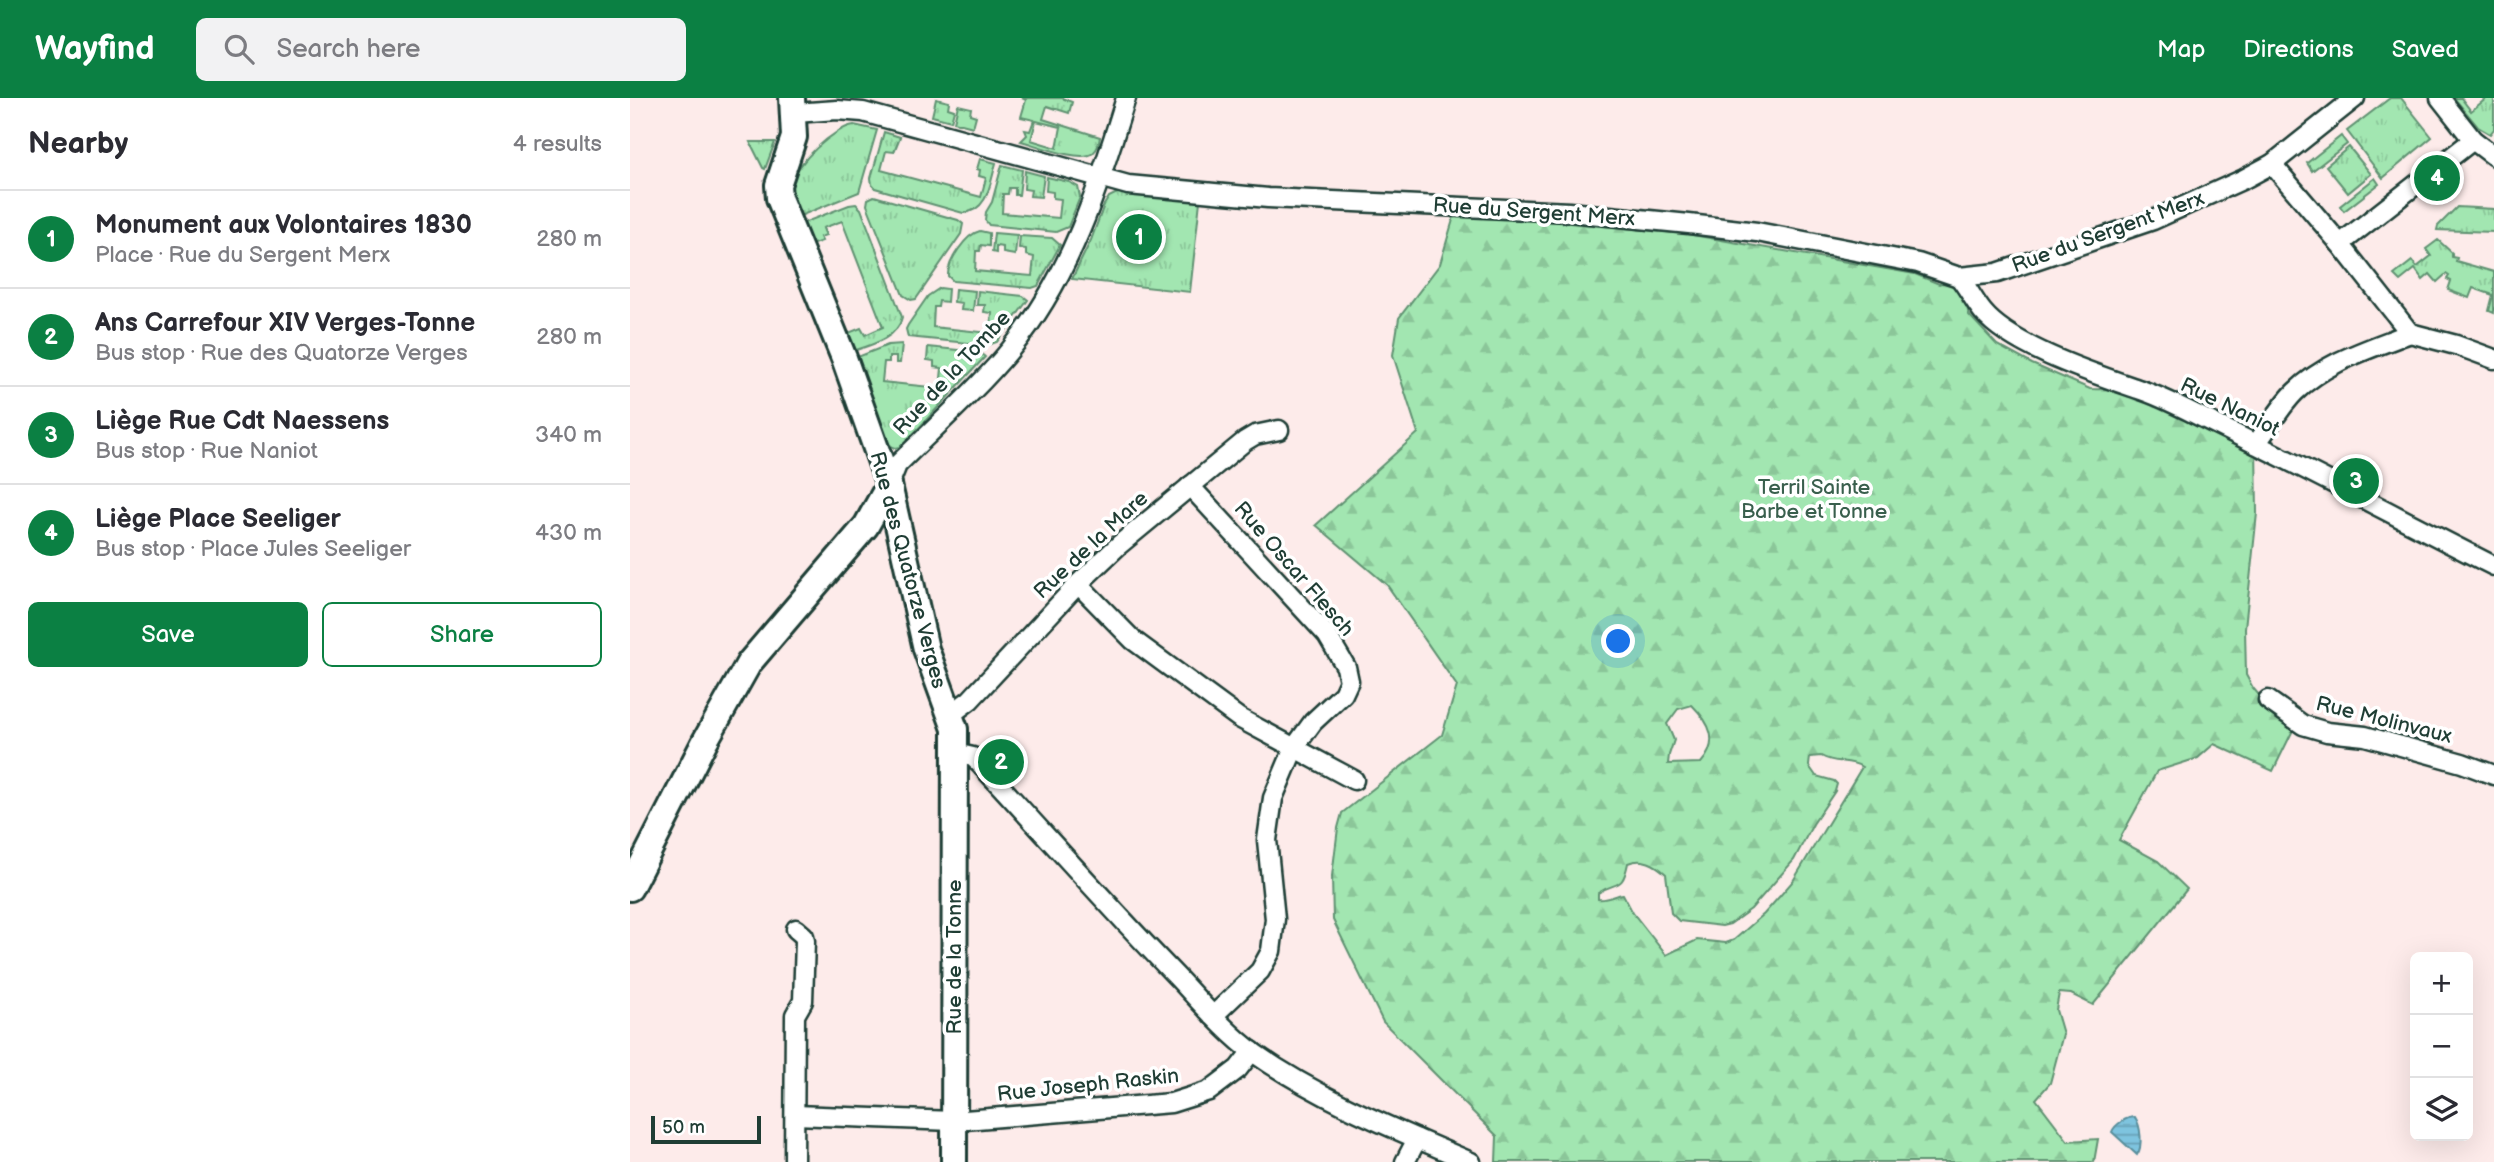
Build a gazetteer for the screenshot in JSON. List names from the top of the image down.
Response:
{
  "streets": {
    "street": [
      "Rue du Sergent Merx",
      "Rue de la Tombe",
      "Rue Naniot",
      "Rue de la Mare",
      "Rue Oscar Flesch",
      "Rue des Quatorze Verges",
      "Rue Molinvaux",
      "Rue de la Tonne",
      "Rue Joseph Raskin"
    ]
  },
  "crossings": [
    ["Rue du Sergent Merx", "Rue de la Tombe"],
    ["Rue du Sergent Merx", "Rue Naniot"],
    ["Rue du Sergent Merx", "Rue des Quatorze Verges"],
    ["Rue de la Tombe", "Rue des Quatorze Verges"],
    ["Rue de la Mare", "Rue Oscar Flesch"],
    ["Rue de la Mare", "Rue des Quatorze Verges"],
    ["Rue des Quatorze Verges", "Rue de la Tonne"],
    ["Rue de la Tonne", "Rue Joseph Raskin"]
  ],
  "parks": ["Terril Sainte Barbe et Tonne"],
  "scale_bar": "50 m",
  "page": {
    "header": "Wayfind",
    "search": "Search here",
    "nav": ["Map", "Directions", "Saved"],
    "heading": ["Nearby", "4 results"],
    "pins": [
      "4",
      "1",
      "3",
      "2"
    ],
    "list": [
      {
        "mark": "1",
        "name": "Monument aux Volontaires 1830",
        "note": "Place · Rue du Sergent Merx",
        "value": "280 m"
      },
      {
        "mark": "2",
        "name": "Ans Carrefour XIV Verges-Tonne",
        "note": "Bus stop · Rue des Quatorze Verges",
        "value": "280 m"
      },
      {
        "mark": "3",
        "name": "Liège Rue Cdt Naessens",
        "note": "Bus stop · Rue Naniot",
        "value": "340 m"
      },
      {
        "mark": "4",
        "name": "Liège Place Seeliger",
        "note": "Bus stop · Place Jules Seeliger",
        "value": "430 m"
      }
    ],
    "buttons": ["Save", "Share"],
    "map_buttons": ["+", "−"],
    "scale": "50 m"
  }
}
